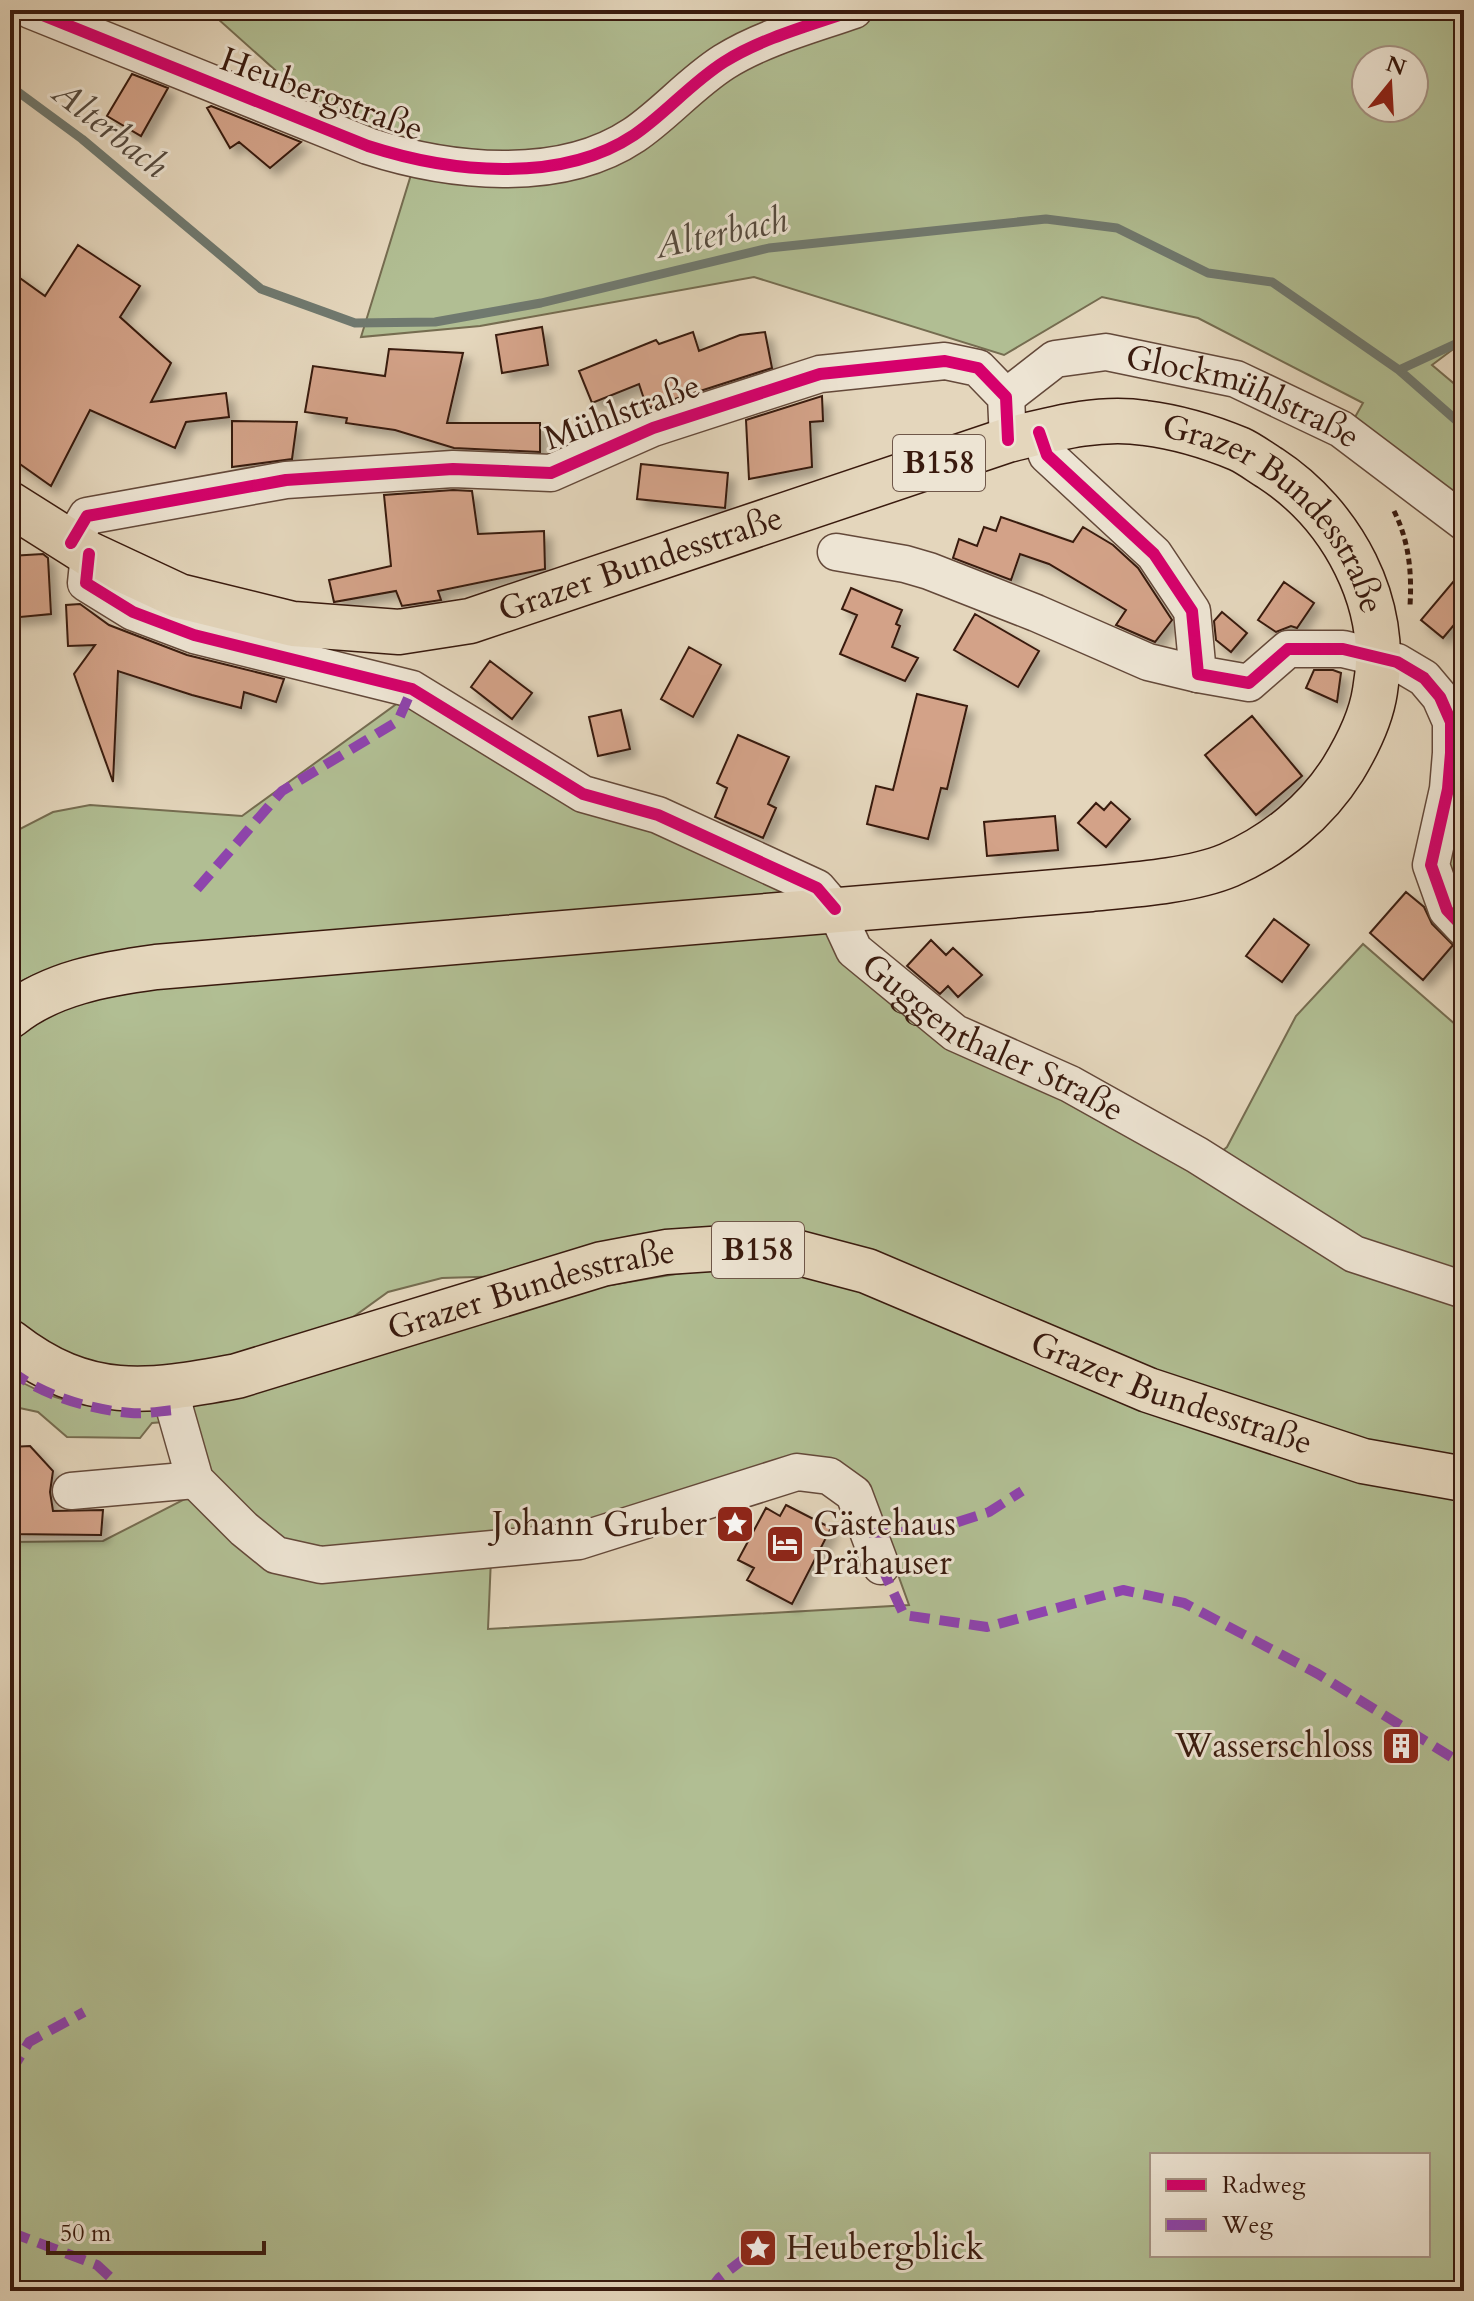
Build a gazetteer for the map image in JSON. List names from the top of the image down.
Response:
{
  "streets": {
    "main road": ["B158", "Grazer Bundesstraße"],
    "street": [
      "Heubergstraße",
      "Glockmühlstraße",
      "Mühlstraße",
      "Guggenthaler Straße"
    ]
  },
  "crossings": [
    ["Glockmühlstraße", "Mühlstraße"],
    ["Mühlstraße", "Grazer Bundesstraße"],
    ["Mühlstraße", "Guggenthaler Straße"],
    ["Grazer Bundesstraße", "Guggenthaler Straße"]
  ],
  "water": ["Alterbach"],
  "places": {
    "place": ["Johann Gruber", "Heubergblick"],
    "hotel": ["Gästehaus Prähauser"],
    "building": ["Wasserschloss"]
  },
  "legend": ["Radweg", "Weg"],
  "scale_bar": "50 m",
  "north": "top"
}
